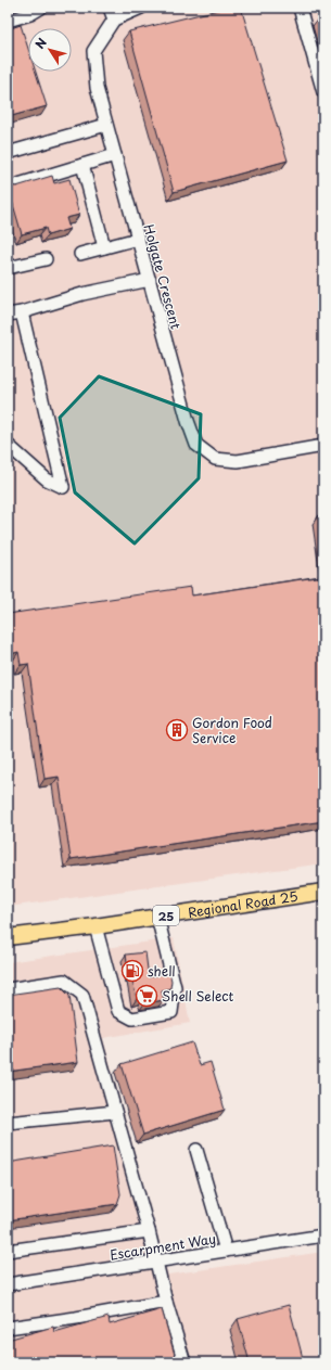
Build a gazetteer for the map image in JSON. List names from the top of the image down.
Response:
{
  "streets": {
    "main road": ["Regional Road 25", "25"],
    "street": ["Holgate Crescent", "Escarpment Way"]
  },
  "places": {
    "building": ["Gordon Food Service"],
    "fuel station": ["shell"],
    "supermarket": ["Shell Select"]
  },
  "north": "top left"
}
